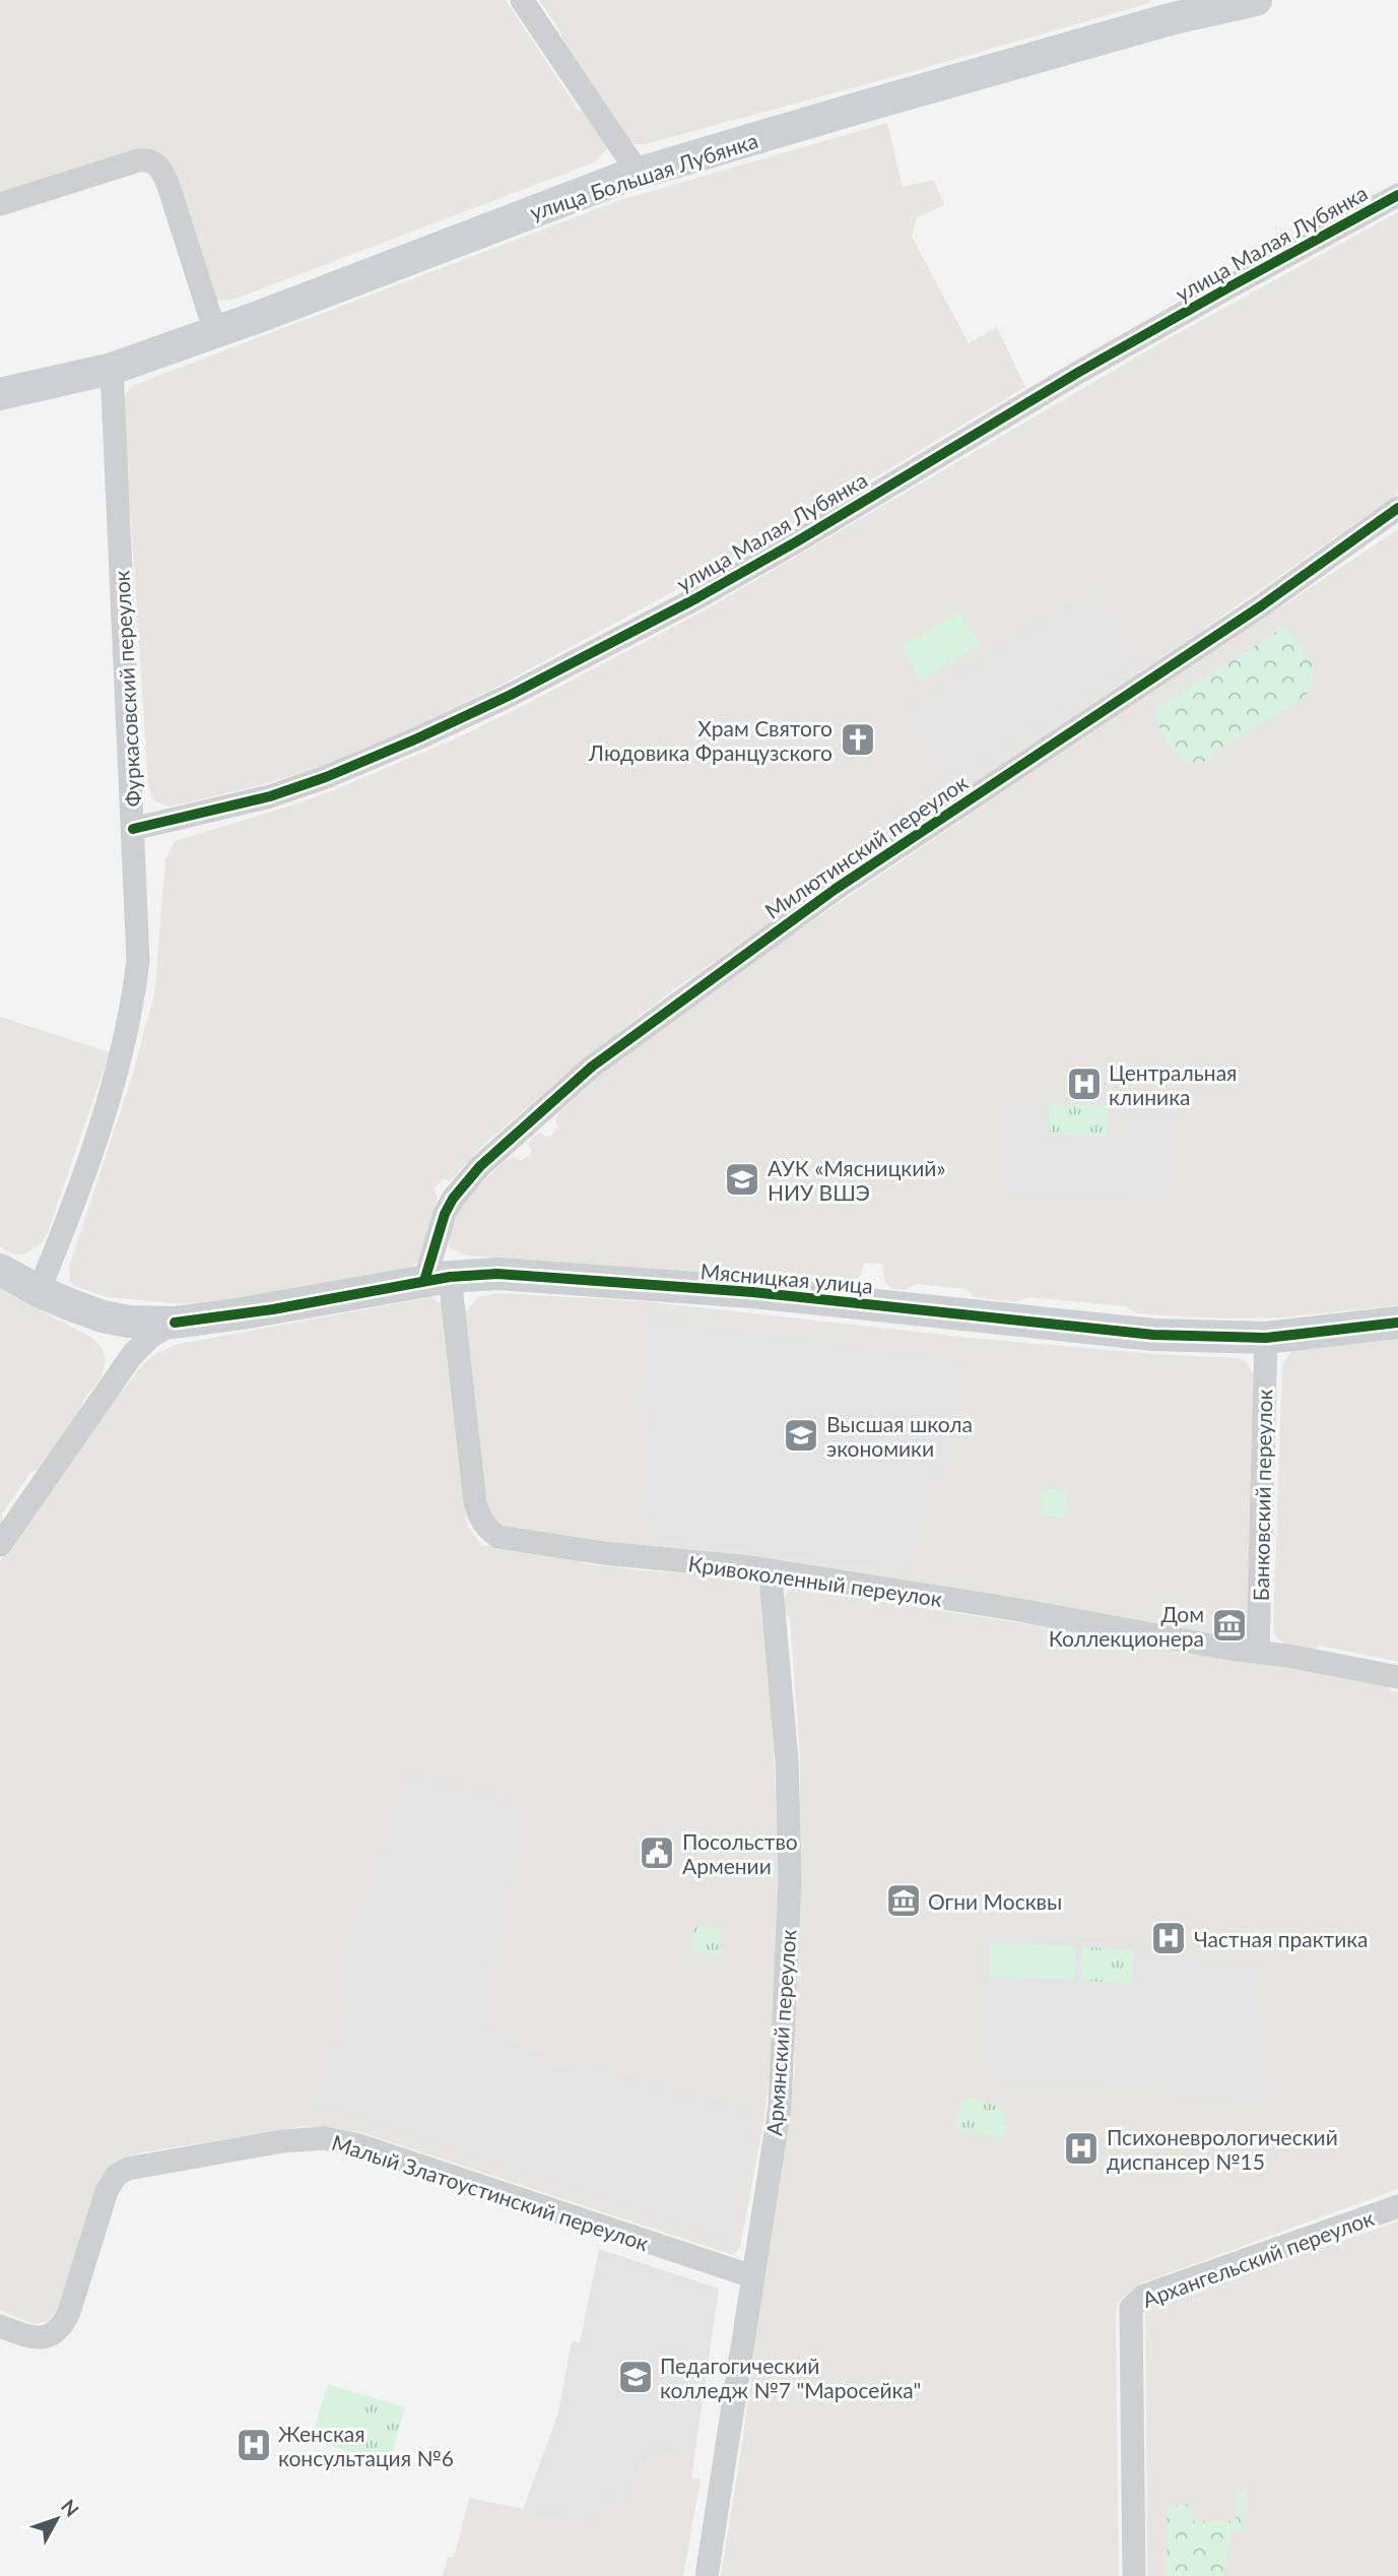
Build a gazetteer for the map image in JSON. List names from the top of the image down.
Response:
{
  "streets": {
    "main road": ["улица Большая Лубянка", "Мясницкая улица"],
    "street": [
      "улица Малая Лубянка",
      "Фуркасовский переулок",
      "Милютинский переулок",
      "Банковский переулок",
      "Кривоколенный переулок",
      "Армянский переулок",
      "Малый Златоустинский переулок",
      "Архангельский переулок"
    ]
  },
  "crossings": [
    ["улица Большая Лубянка", "Фуркасовский переулок"],
    ["улица Малая Лубянка", "Фуркасовский переулок"],
    ["Фуркасовский переулок", "Мясницкая улица"],
    ["Милютинский переулок", "Мясницкая улица"],
    ["Милютинский переулок", "Кривоколенный переулок"],
    ["Мясницкая улица", "Банковский переулок"],
    ["Мясницкая улица", "Кривоколенный переулок"],
    ["Банковский переулок", "Кривоколенный переулок"],
    ["Кривоколенный переулок", "Армянский переулок"],
    ["Армянский переулок", "Малый Златоустинский переулок"]
  ],
  "places": {
    "church": ["Храм Святого Людовика Французского"],
    "hospital": [
      "Центральная клиника",
      "Частная практика",
      "Психоневрологический диспансер №15",
      "Женская консультация №6"
    ],
    "school or university": ["АУК «Мясницкий» НИУ ВШЭ", "Высшая школа экономики", "Педагогический колледж №7 \"Маросейка\""],
    "museum": ["Дом Коллекционера", "Огни Москвы"],
    "public building": ["Посольство Армении"]
  },
  "north": "top right"
}
